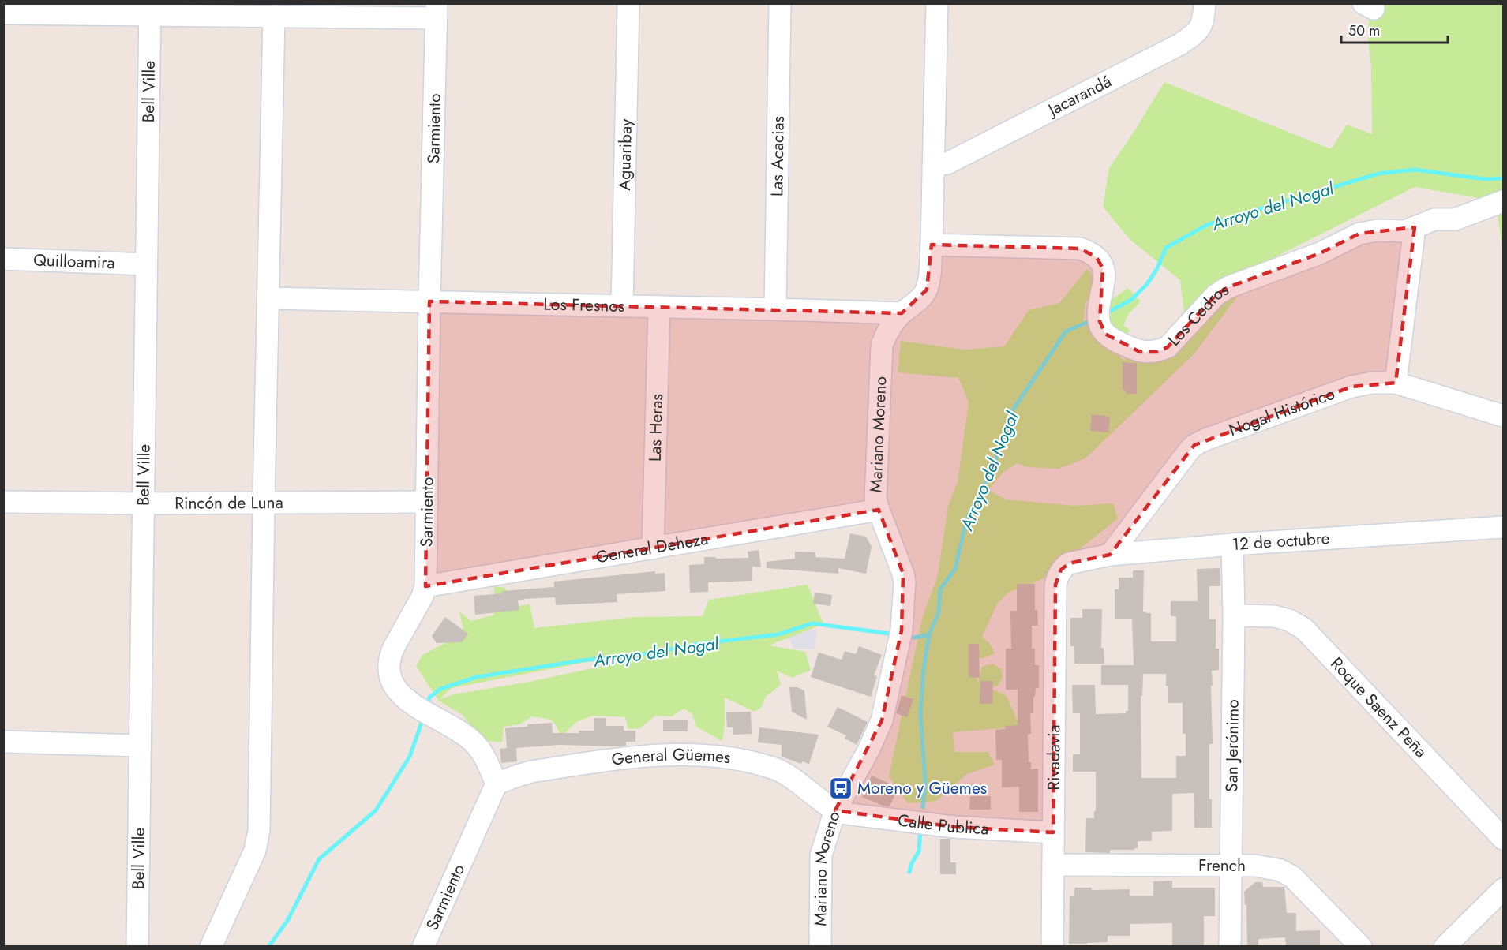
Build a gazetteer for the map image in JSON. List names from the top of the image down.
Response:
{
  "streets": {
    "street": [
      "Bell Ville",
      "Jacarandá",
      "Sarmiento",
      "Aguaribay",
      "Las Acacias",
      "Quilloamira",
      "Los Fresnos",
      "Los Cedros",
      "Nogal Histórico",
      "Las Heras",
      "Mariano Moreno",
      "Rincón de Luna",
      "12 de octubre",
      "General Deheza",
      "Roque Saenz Peña",
      "San Jerónimo",
      "Rivadavia",
      "General Güemes",
      "Calle Publica",
      "French"
    ]
  },
  "crossings": [
    ["Bell Ville", "Quilloamira"],
    ["Bell Ville", "Rincón de Luna"],
    ["Jacarandá", "Mariano Moreno"],
    ["Sarmiento", "Los Fresnos"],
    ["Sarmiento", "Rincón de Luna"],
    ["Sarmiento", "General Deheza"],
    ["Sarmiento", "General Güemes"],
    ["Aguaribay", "Los Fresnos"],
    ["Las Acacias", "Los Fresnos"],
    ["Los Fresnos", "Las Heras"],
    ["Los Fresnos", "Mariano Moreno"],
    ["Los Cedros", "Mariano Moreno"],
    ["Nogal Histórico", "12 de octubre"],
    ["Las Heras", "General Deheza"],
    ["Mariano Moreno", "General Deheza"],
    ["Mariano Moreno", "General Güemes"],
    ["Mariano Moreno", "Calle Publica"],
    ["12 de octubre", "San Jerónimo"],
    ["12 de octubre", "Rivadavia"],
    ["Roque Saenz Peña", "San Jerónimo"],
    ["San Jerónimo", "French"],
    ["Rivadavia", "Calle Publica"],
    ["Rivadavia", "French"],
    ["General Güemes", "Calle Publica"]
  ],
  "water": ["Arroyo del Nogal"],
  "places": {
    "bus stop": ["Moreno y Güemes"]
  },
  "scale_bar": "50 m"
}
